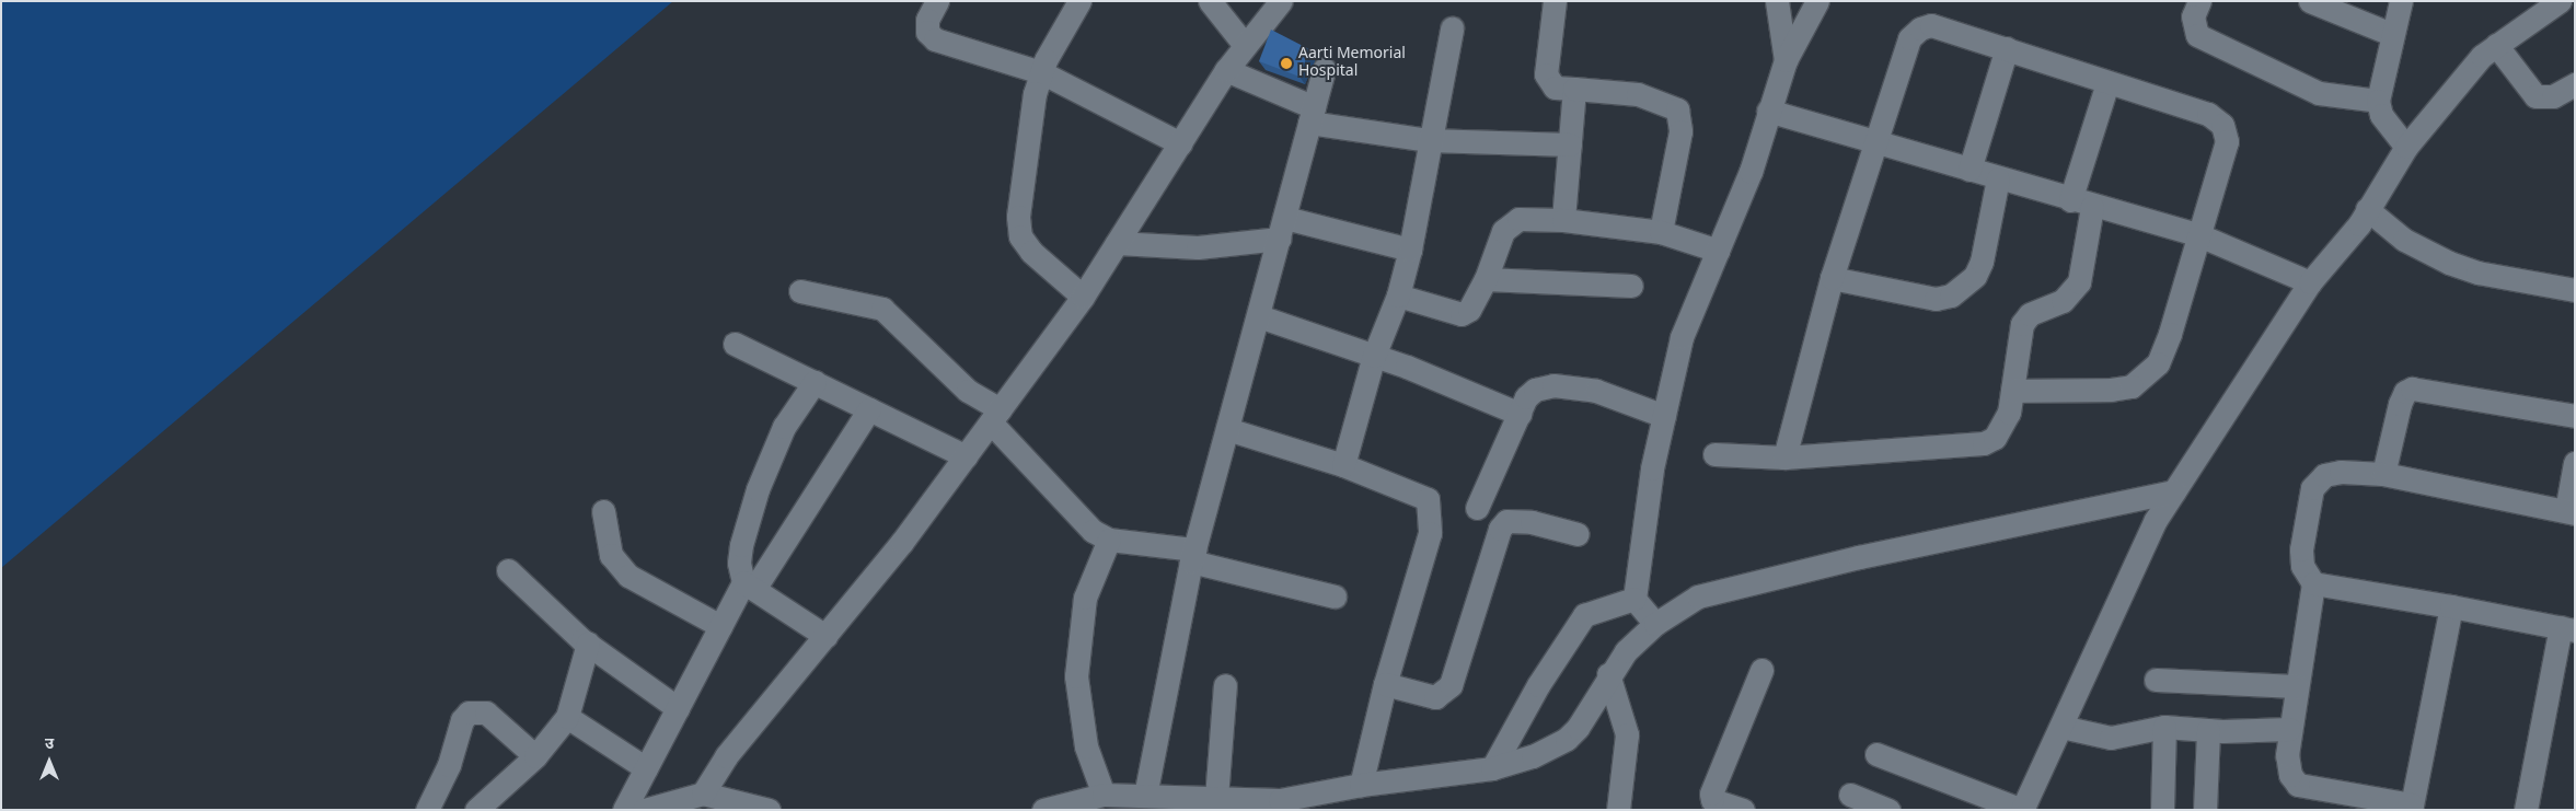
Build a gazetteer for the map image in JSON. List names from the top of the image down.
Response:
{
  "places": ["Aarti Memorial Hospital"],
  "north": "top"
}
